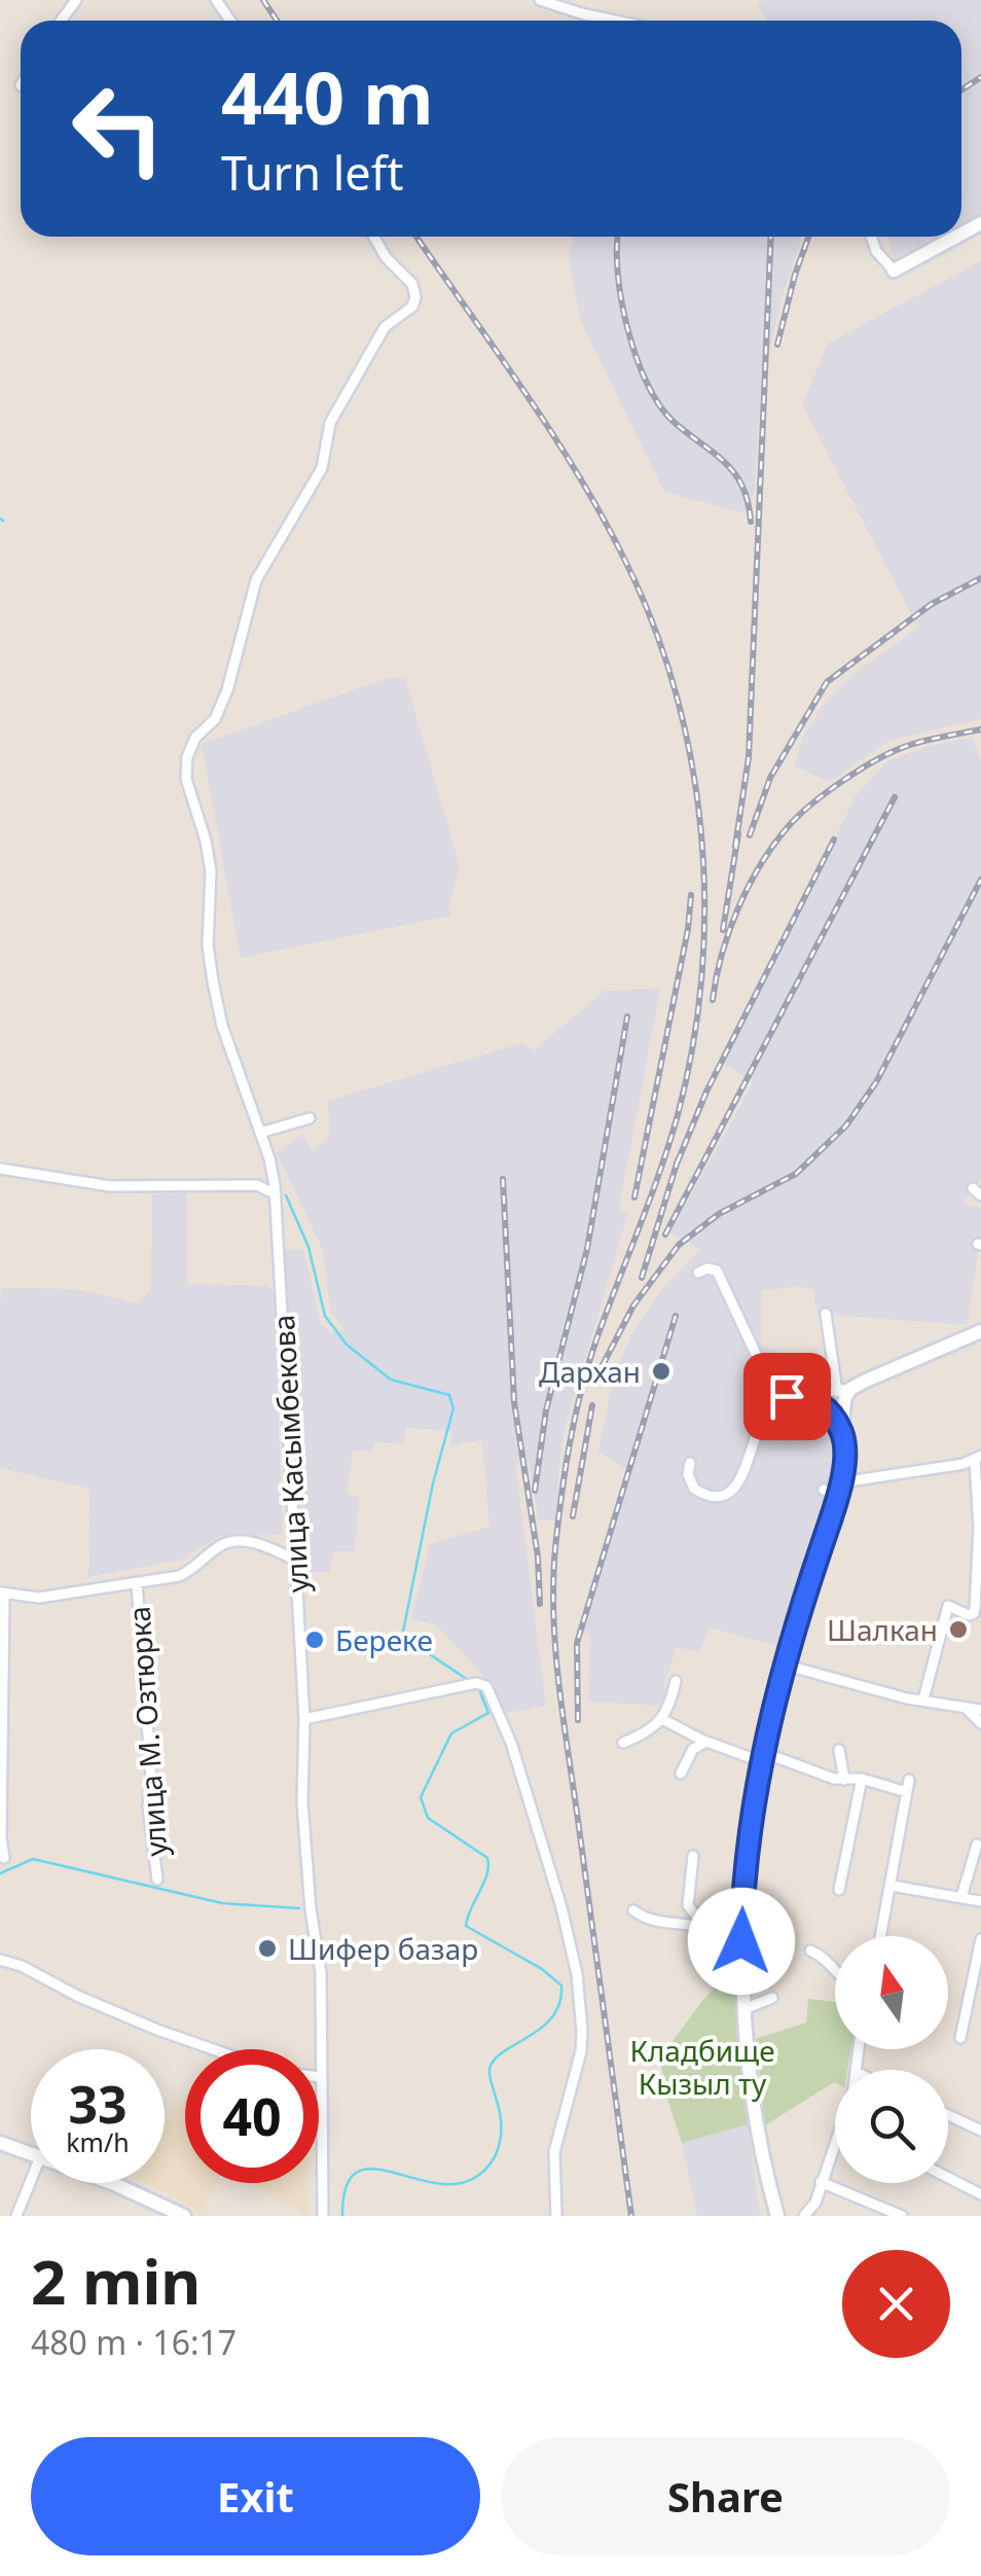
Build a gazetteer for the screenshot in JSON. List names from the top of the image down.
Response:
{
  "streets": {
    "street": ["улица Касымбекова", "улица М. Озтюрка"]
  },
  "crossings": [
    ["улица Касымбекова", "улица М. Озтюрка"]
  ],
  "parks": ["Кладбище Кызыл ту"],
  "places": [
    "Дархан",
    "Шалкан",
    "Береке",
    "Шифер базар"
  ],
  "north": "top",
  "page": {
    "turn": ["440 m", "Turn left"],
    "speed": "33 km/h",
    "limit": "40",
    "heading": ["2 min", "480 m · 16:17"],
    "buttons": ["Exit", "Share"]
  }
}
